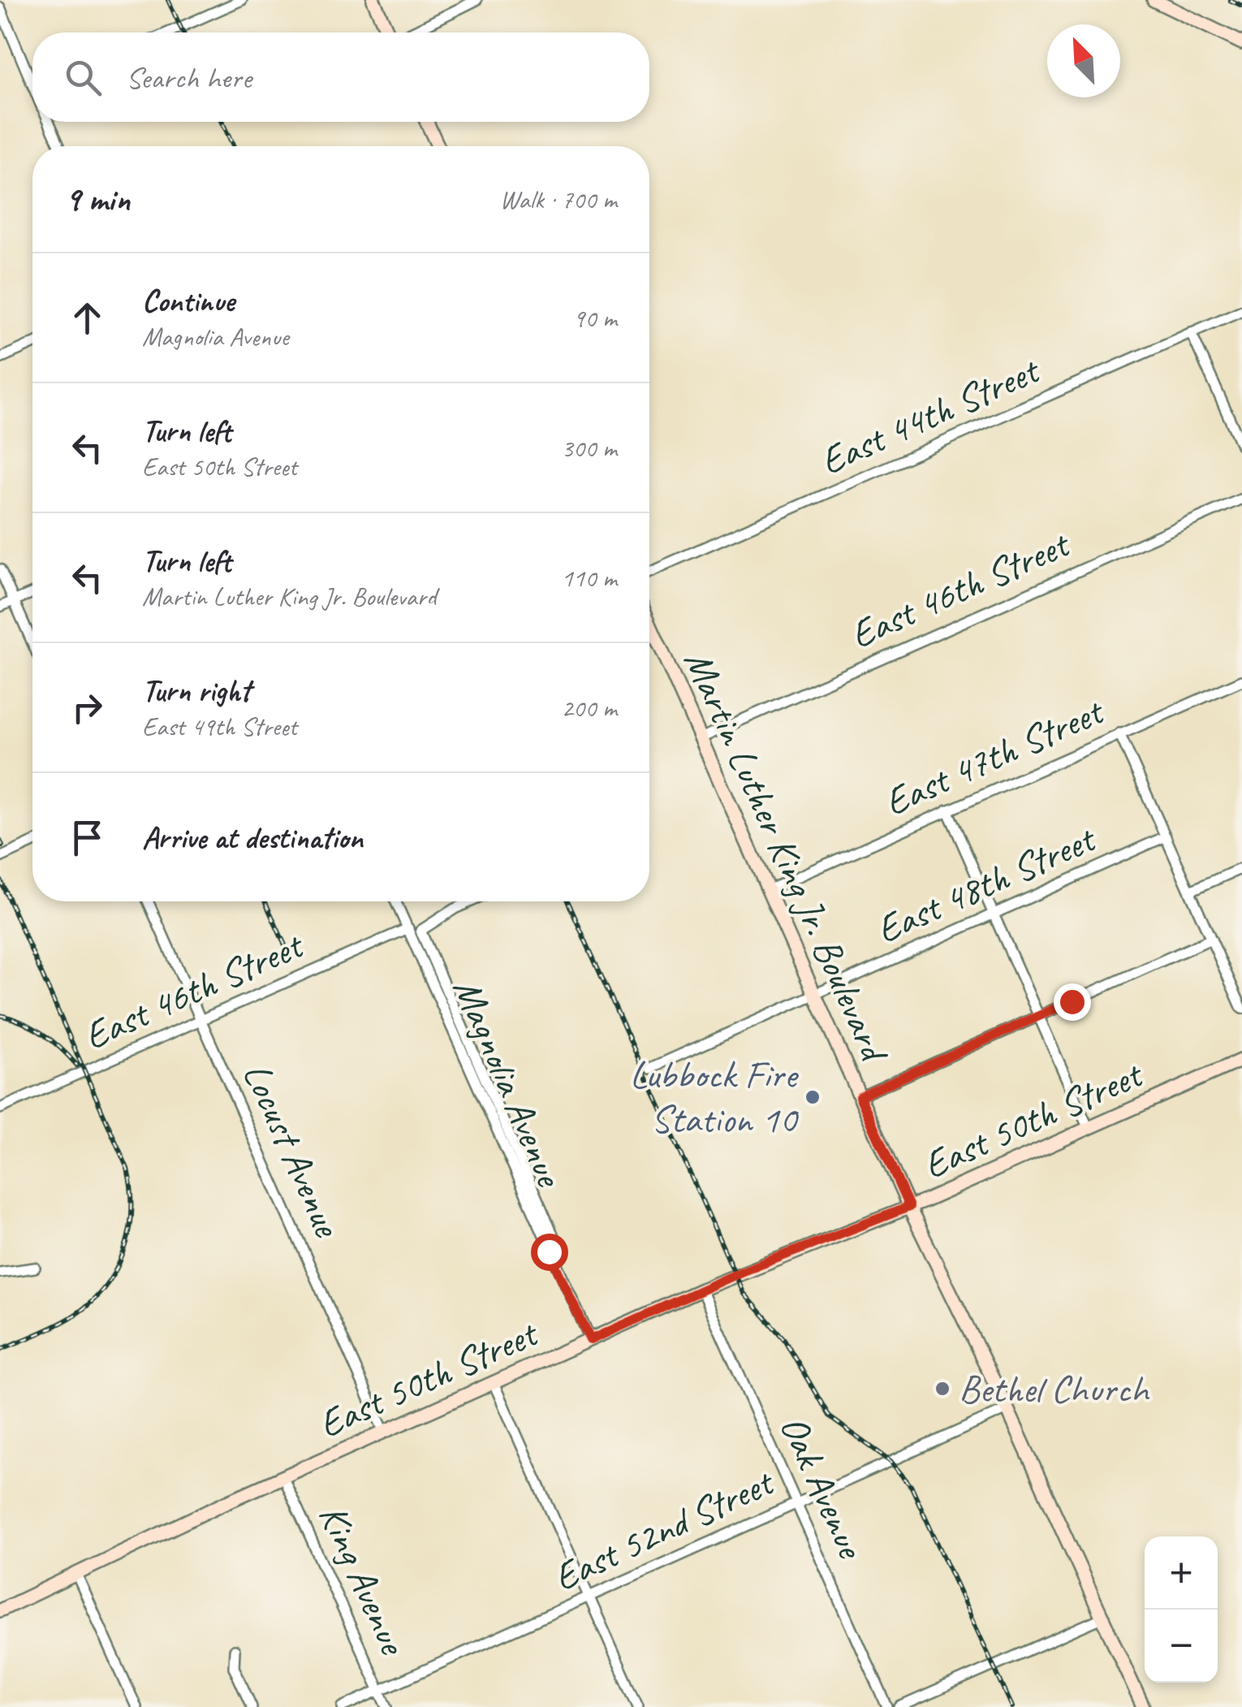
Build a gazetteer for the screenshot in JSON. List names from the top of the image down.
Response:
{
  "streets": {
    "main road": ["Martin Luther King Jr. Boulevard", "East 50th Street"],
    "street": [
      "East 44th Street",
      "East 46th Street",
      "East 47th Street",
      "East 48th Street",
      "Magnolia Avenue",
      "Locust Avenue",
      "Oak Avenue",
      "East 52nd Street",
      "King Avenue"
    ]
  },
  "crossings": [
    ["East 46th Street", "Martin Luther King Jr. Boulevard"],
    ["East 46th Street", "Magnolia Avenue"],
    ["East 46th Street", "Locust Avenue"],
    ["East 47th Street", "Martin Luther King Jr. Boulevard"],
    ["Martin Luther King Jr. Boulevard", "East 48th Street"],
    ["Martin Luther King Jr. Boulevard", "East 50th Street"],
    ["Martin Luther King Jr. Boulevard", "East 52nd Street"],
    ["Magnolia Avenue", "East 50th Street"],
    ["East 50th Street", "Locust Avenue"],
    ["East 50th Street", "Oak Avenue"],
    ["East 50th Street", "King Avenue"],
    ["Oak Avenue", "East 52nd Street"],
    ["East 52nd Street", "King Avenue"]
  ],
  "places": ["Lubbock Fire Station 10", "Bethel Church"],
  "north": "top left",
  "page": {
    "search": "Search here",
    "heading": ["9 min", "Walk · 700 m"],
    "list": [
      ["Continue", "Magnolia Avenue", "90 m"],
      ["Turn left", "East 50th Street", "300 m"],
      ["Turn left", "Martin Luther King Jr. Boulevard", "110 m"],
      ["Turn right", "East 49th Street", "200 m"],
      "Arrive at destination"
    ],
    "map_buttons": ["+", "−"]
  }
}
